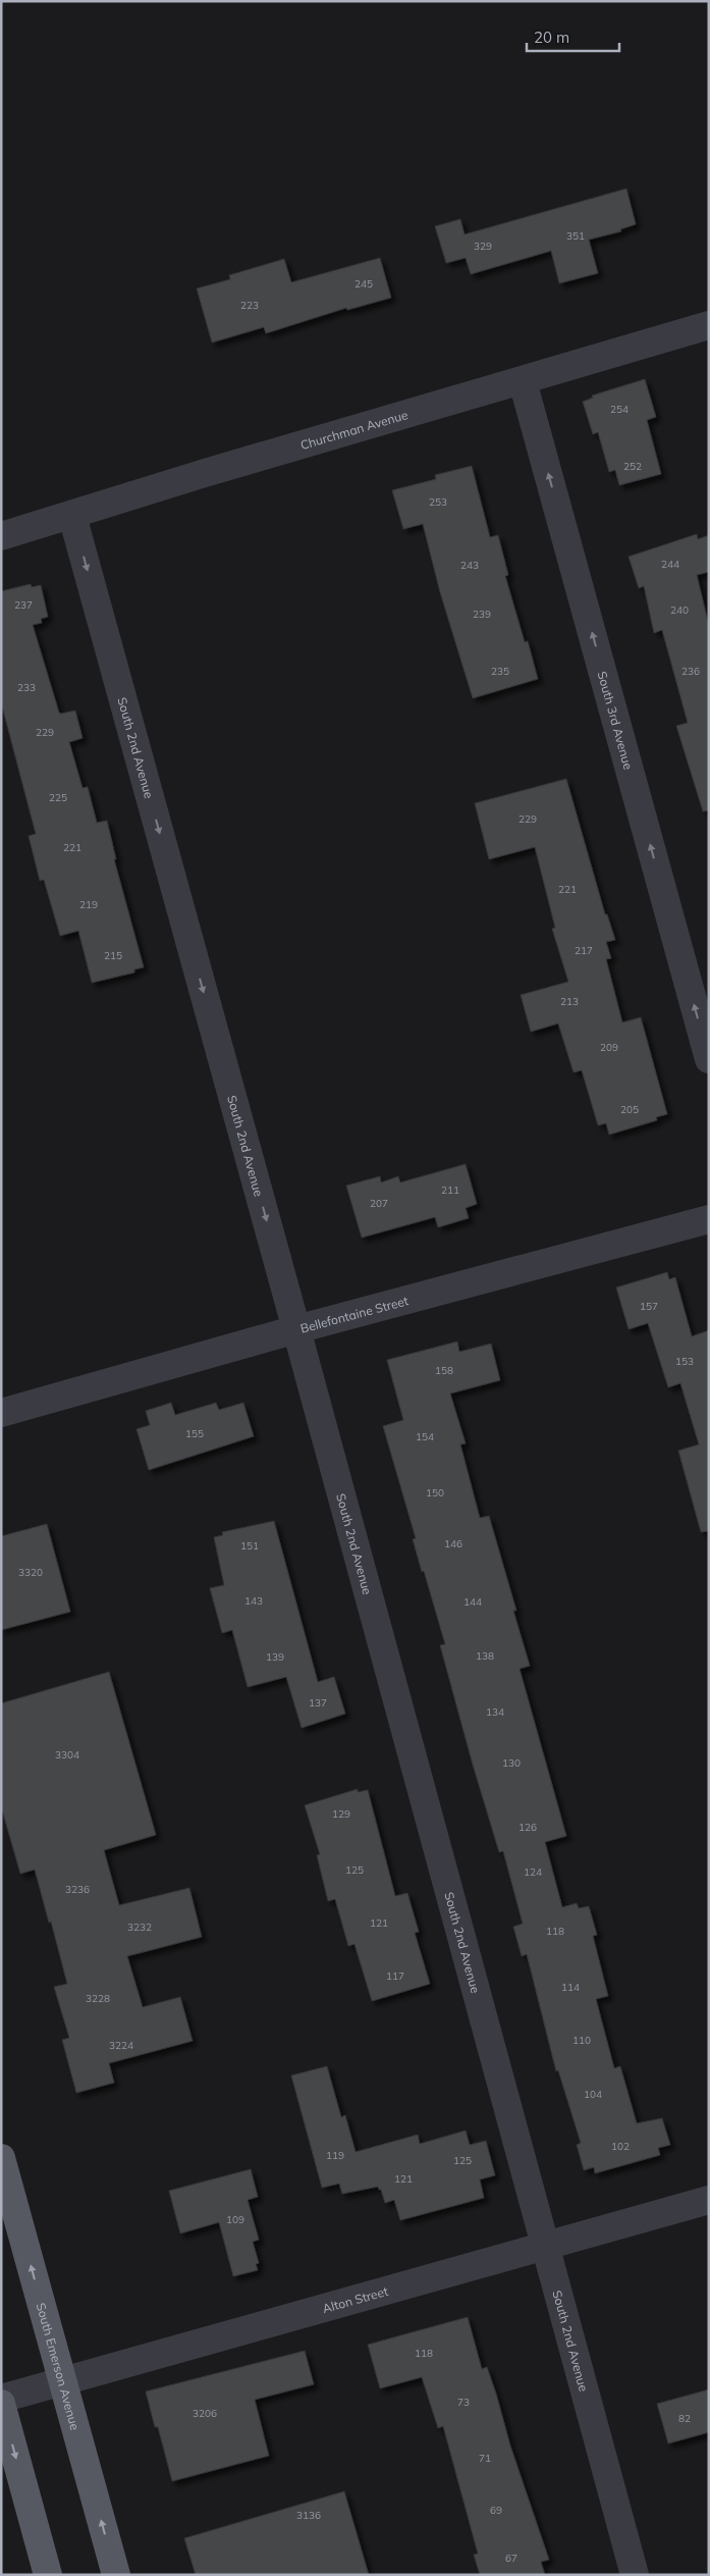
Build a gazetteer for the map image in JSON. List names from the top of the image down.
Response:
{
  "streets": {
    "main road": ["South Emerson Avenue"],
    "street": [
      "Churchman Avenue",
      "South 3rd Avenue",
      "South 2nd Avenue",
      "Bellefontaine Street",
      "Alton Street"
    ]
  },
  "crossings": [
    ["Churchman Avenue", "South 3rd Avenue"],
    ["Churchman Avenue", "South 2nd Avenue"],
    ["South 2nd Avenue", "Bellefontaine Street"],
    ["South 2nd Avenue", "Alton Street"],
    ["Alton Street", "South Emerson Avenue"]
  ],
  "one_way": ["South 3rd Avenue", "South 2nd Avenue"],
  "house_numbers": [
    "351",
    "329",
    "245",
    "223",
    "254",
    "252",
    "253",
    "244",
    "243",
    "237",
    "240",
    "239",
    "235",
    "236",
    "233",
    "229",
    "225",
    "229",
    "221",
    "221",
    "219",
    "217",
    "215",
    "213",
    "209",
    "205",
    "211",
    "207",
    "157",
    "153",
    "158",
    "155",
    "154",
    "150",
    "146",
    "151",
    "3320",
    "143",
    "144",
    "138",
    "139",
    "137",
    "134",
    "3304",
    "130",
    "129",
    "126",
    "125",
    "124",
    "3236",
    "121",
    "3232",
    "118",
    "117",
    "114",
    "3228",
    "110",
    "3224",
    "104",
    "102",
    "119",
    "125",
    "121",
    "109",
    "118",
    "73",
    "3206",
    "82",
    "71",
    "69",
    "3136",
    "67"
  ],
  "scale_bar": "20 m"
}
